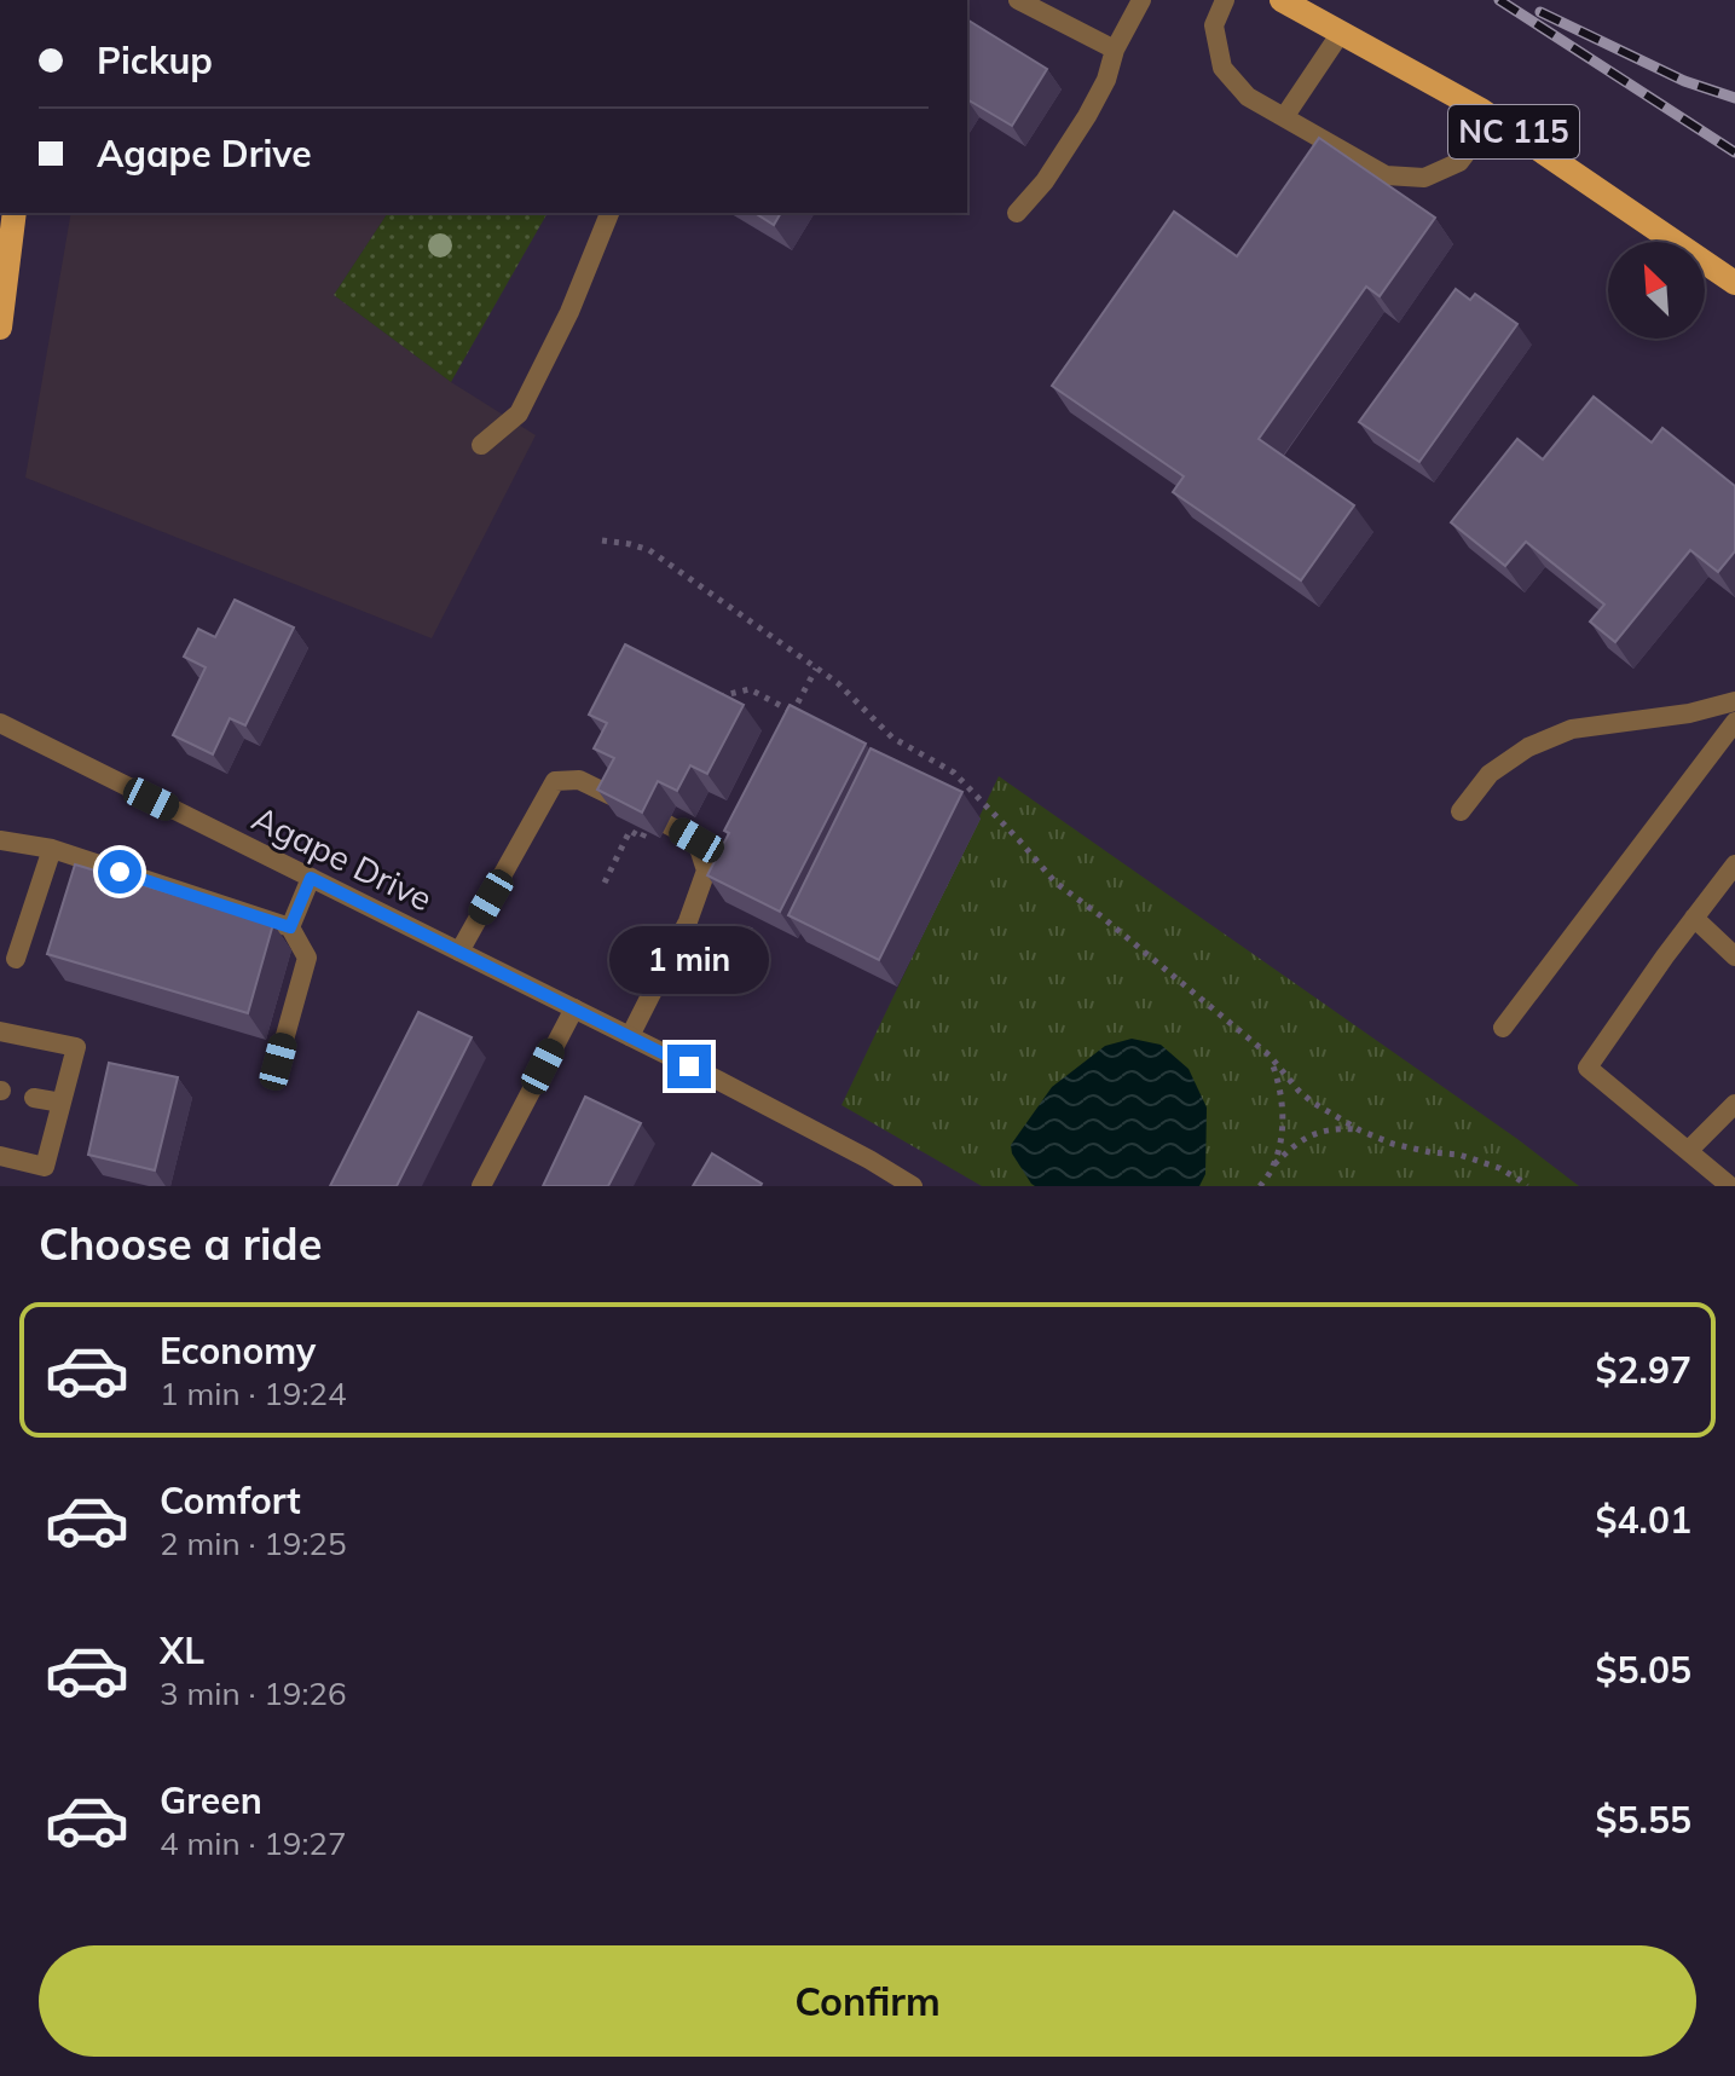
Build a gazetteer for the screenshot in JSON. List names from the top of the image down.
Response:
{
  "streets": {
    "main road": ["NC 115"],
    "street": ["Agape Drive"]
  },
  "north": "top left",
  "page": {
    "banner": ["Pickup", "Agape Drive"],
    "bubble": "1 min",
    "heading": "Choose a ride",
    "list": [
      {
        "name": "Economy",
        "note": "1 min · 19:24",
        "value": "$2.97"
      },
      {
        "name": "Comfort",
        "note": "2 min · 19:25",
        "value": "$4.01"
      },
      {
        "name": "XL",
        "note": "3 min · 19:26",
        "value": "$5.05"
      },
      {
        "name": "Green",
        "note": "4 min · 19:27",
        "value": "$5.55"
      }
    ],
    "buttons": "Confirm"
  }
}
